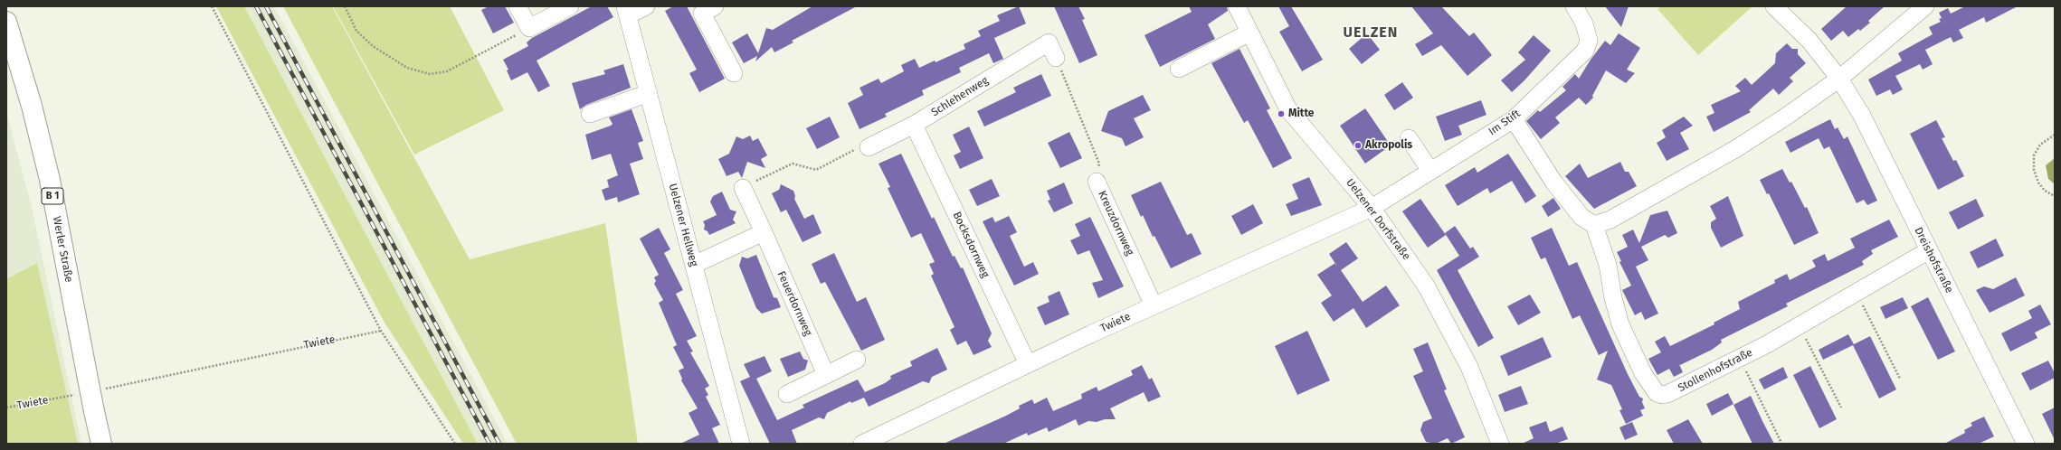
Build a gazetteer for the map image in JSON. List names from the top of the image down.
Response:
{
  "streets": {
    "main road": ["B 1", "Werler Straße"],
    "street": [
      "Schlehenweg",
      "Im Stift",
      "Uelzener Dorfstraße",
      "Kreuzdornweg",
      "Uelzener Hellweg",
      "Bocksdornweg",
      "Dreishofstraße",
      "Feuerdornweg",
      "Twiete",
      "Stollenhofstraße"
    ]
  },
  "crossings": [
    ["Schlehenweg", "Kreuzdornweg"],
    ["Schlehenweg", "Bocksdornweg"],
    ["Im Stift", "Uelzener Dorfstraße"],
    ["Im Stift", "Twiete"],
    ["Uelzener Dorfstraße", "Twiete"],
    ["Kreuzdornweg", "Twiete"],
    ["Bocksdornweg", "Twiete"],
    ["Dreishofstraße", "Stollenhofstraße"]
  ],
  "districts": ["UELZEN"],
  "places": ["Mitte", "Akropolis"]
}
